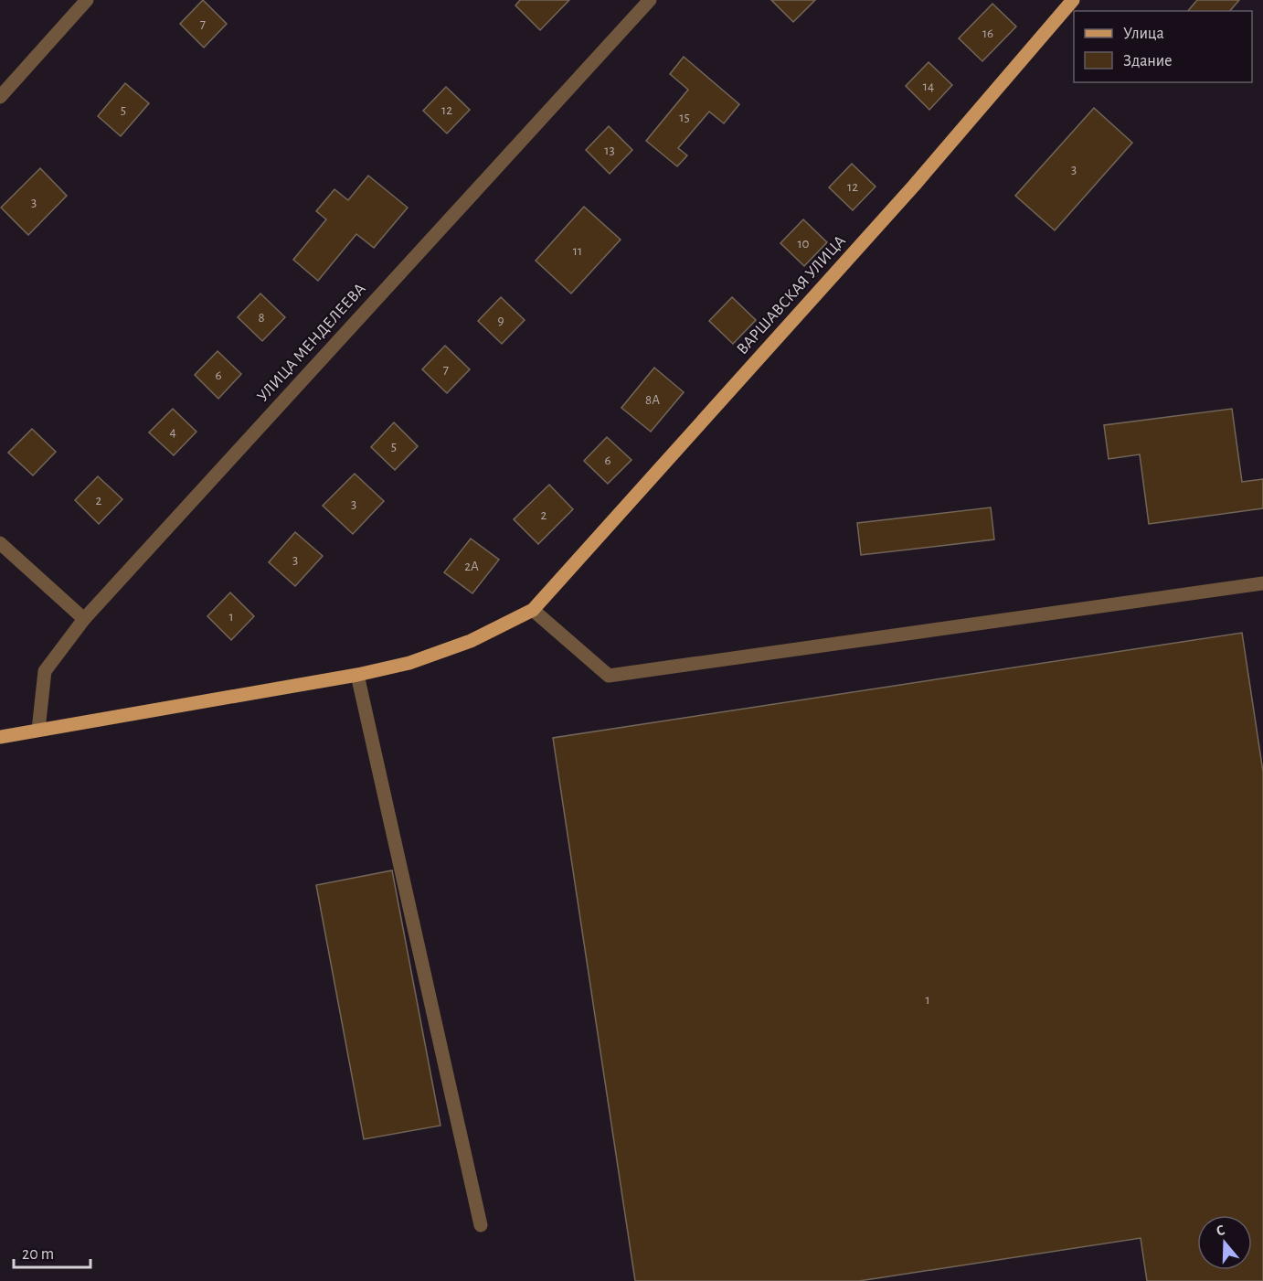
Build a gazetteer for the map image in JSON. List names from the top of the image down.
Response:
{
  "streets": {
    "main road": ["ВАРШАВСКАЯ УЛИЦА"],
    "street": ["УЛИЦА МЕНДЕЛЕЕВА"]
  },
  "house_numbers": [
    "7",
    "16",
    "14",
    "5",
    "12",
    "15",
    "13",
    "3",
    "12",
    "3",
    "10",
    "11",
    "8",
    "9",
    "7",
    "6",
    "8А",
    "4",
    "5",
    "6",
    "2",
    "3",
    "2",
    "3",
    "2А",
    "1",
    "1"
  ],
  "legend": ["Улица", "Здание"],
  "scale_bar": "20 m",
  "north": "top"
}
